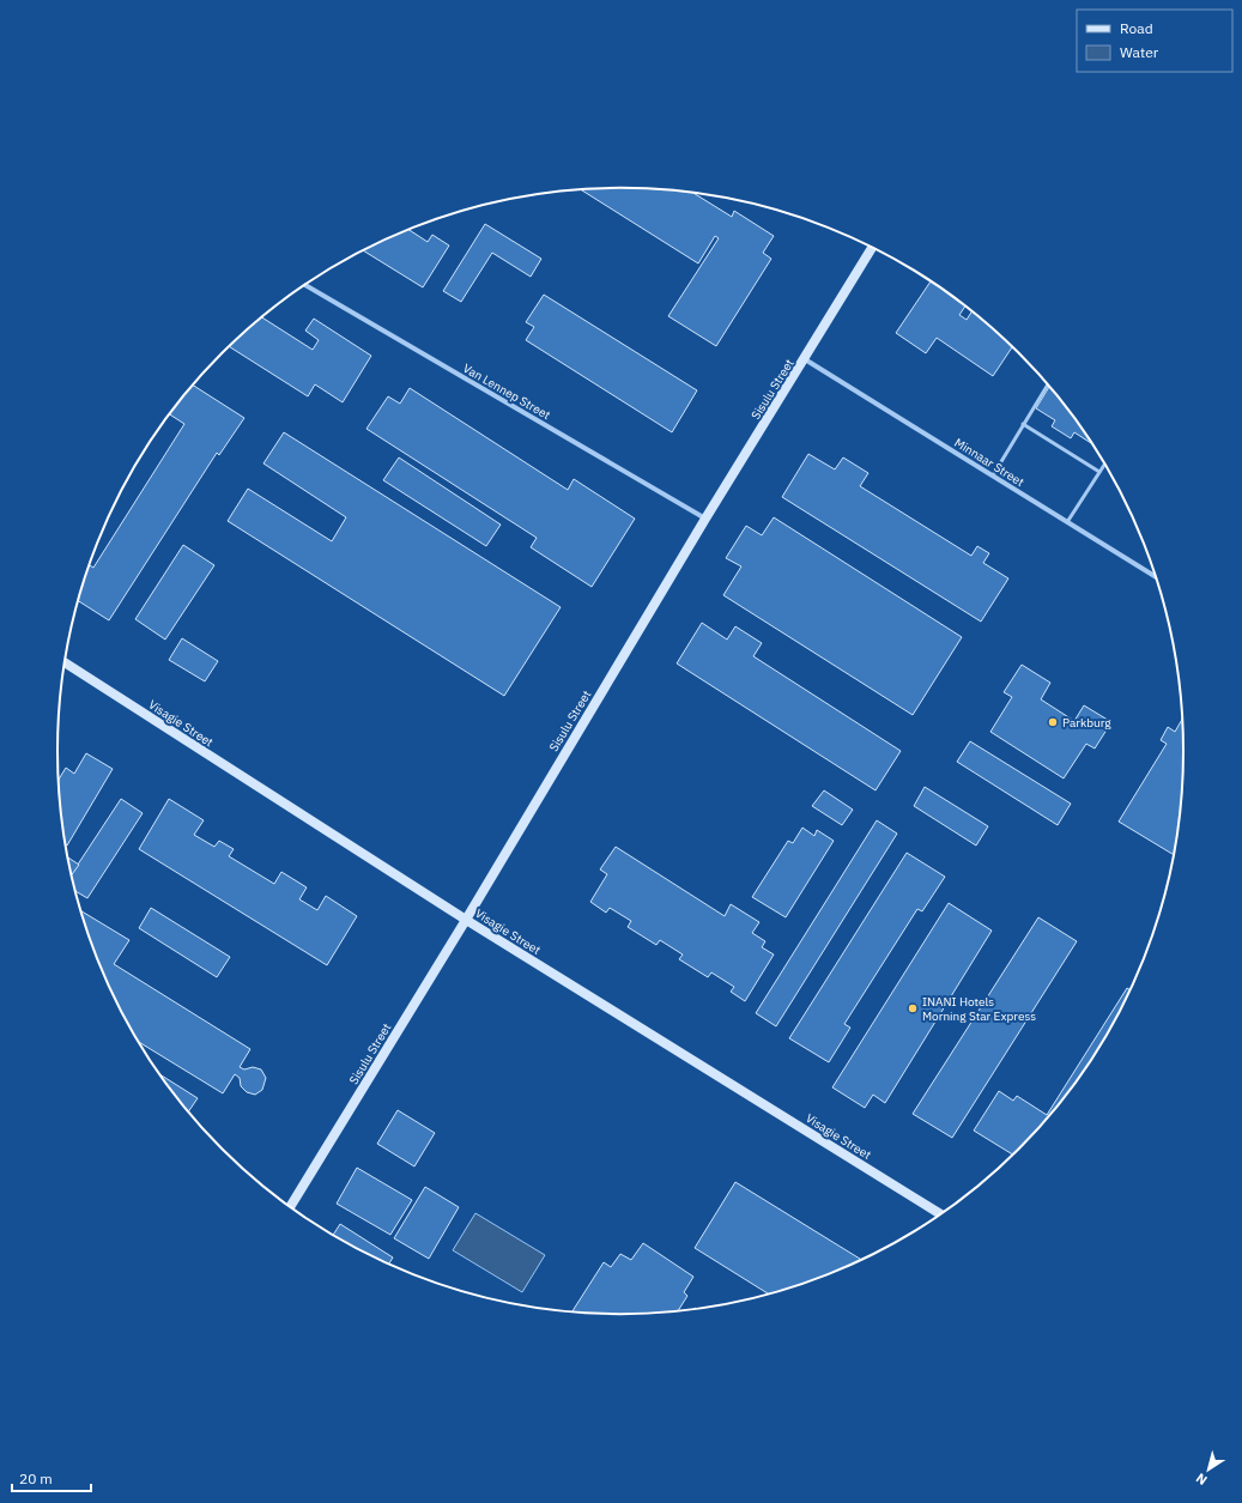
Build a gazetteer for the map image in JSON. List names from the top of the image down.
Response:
{
  "streets": {
    "street": [
      "Sisulu Street",
      "Van Lennep Street",
      "Minnaar Street",
      "Visagie Street"
    ]
  },
  "crossings": [
    ["Sisulu Street", "Van Lennep Street"],
    ["Sisulu Street", "Minnaar Street"],
    ["Sisulu Street", "Visagie Street"]
  ],
  "places": ["Parkburg", "INANI Hotels Morning Star Express"],
  "legend": ["Road", "Water"],
  "scale_bar": "20 m",
  "north": "bottom left"
}
